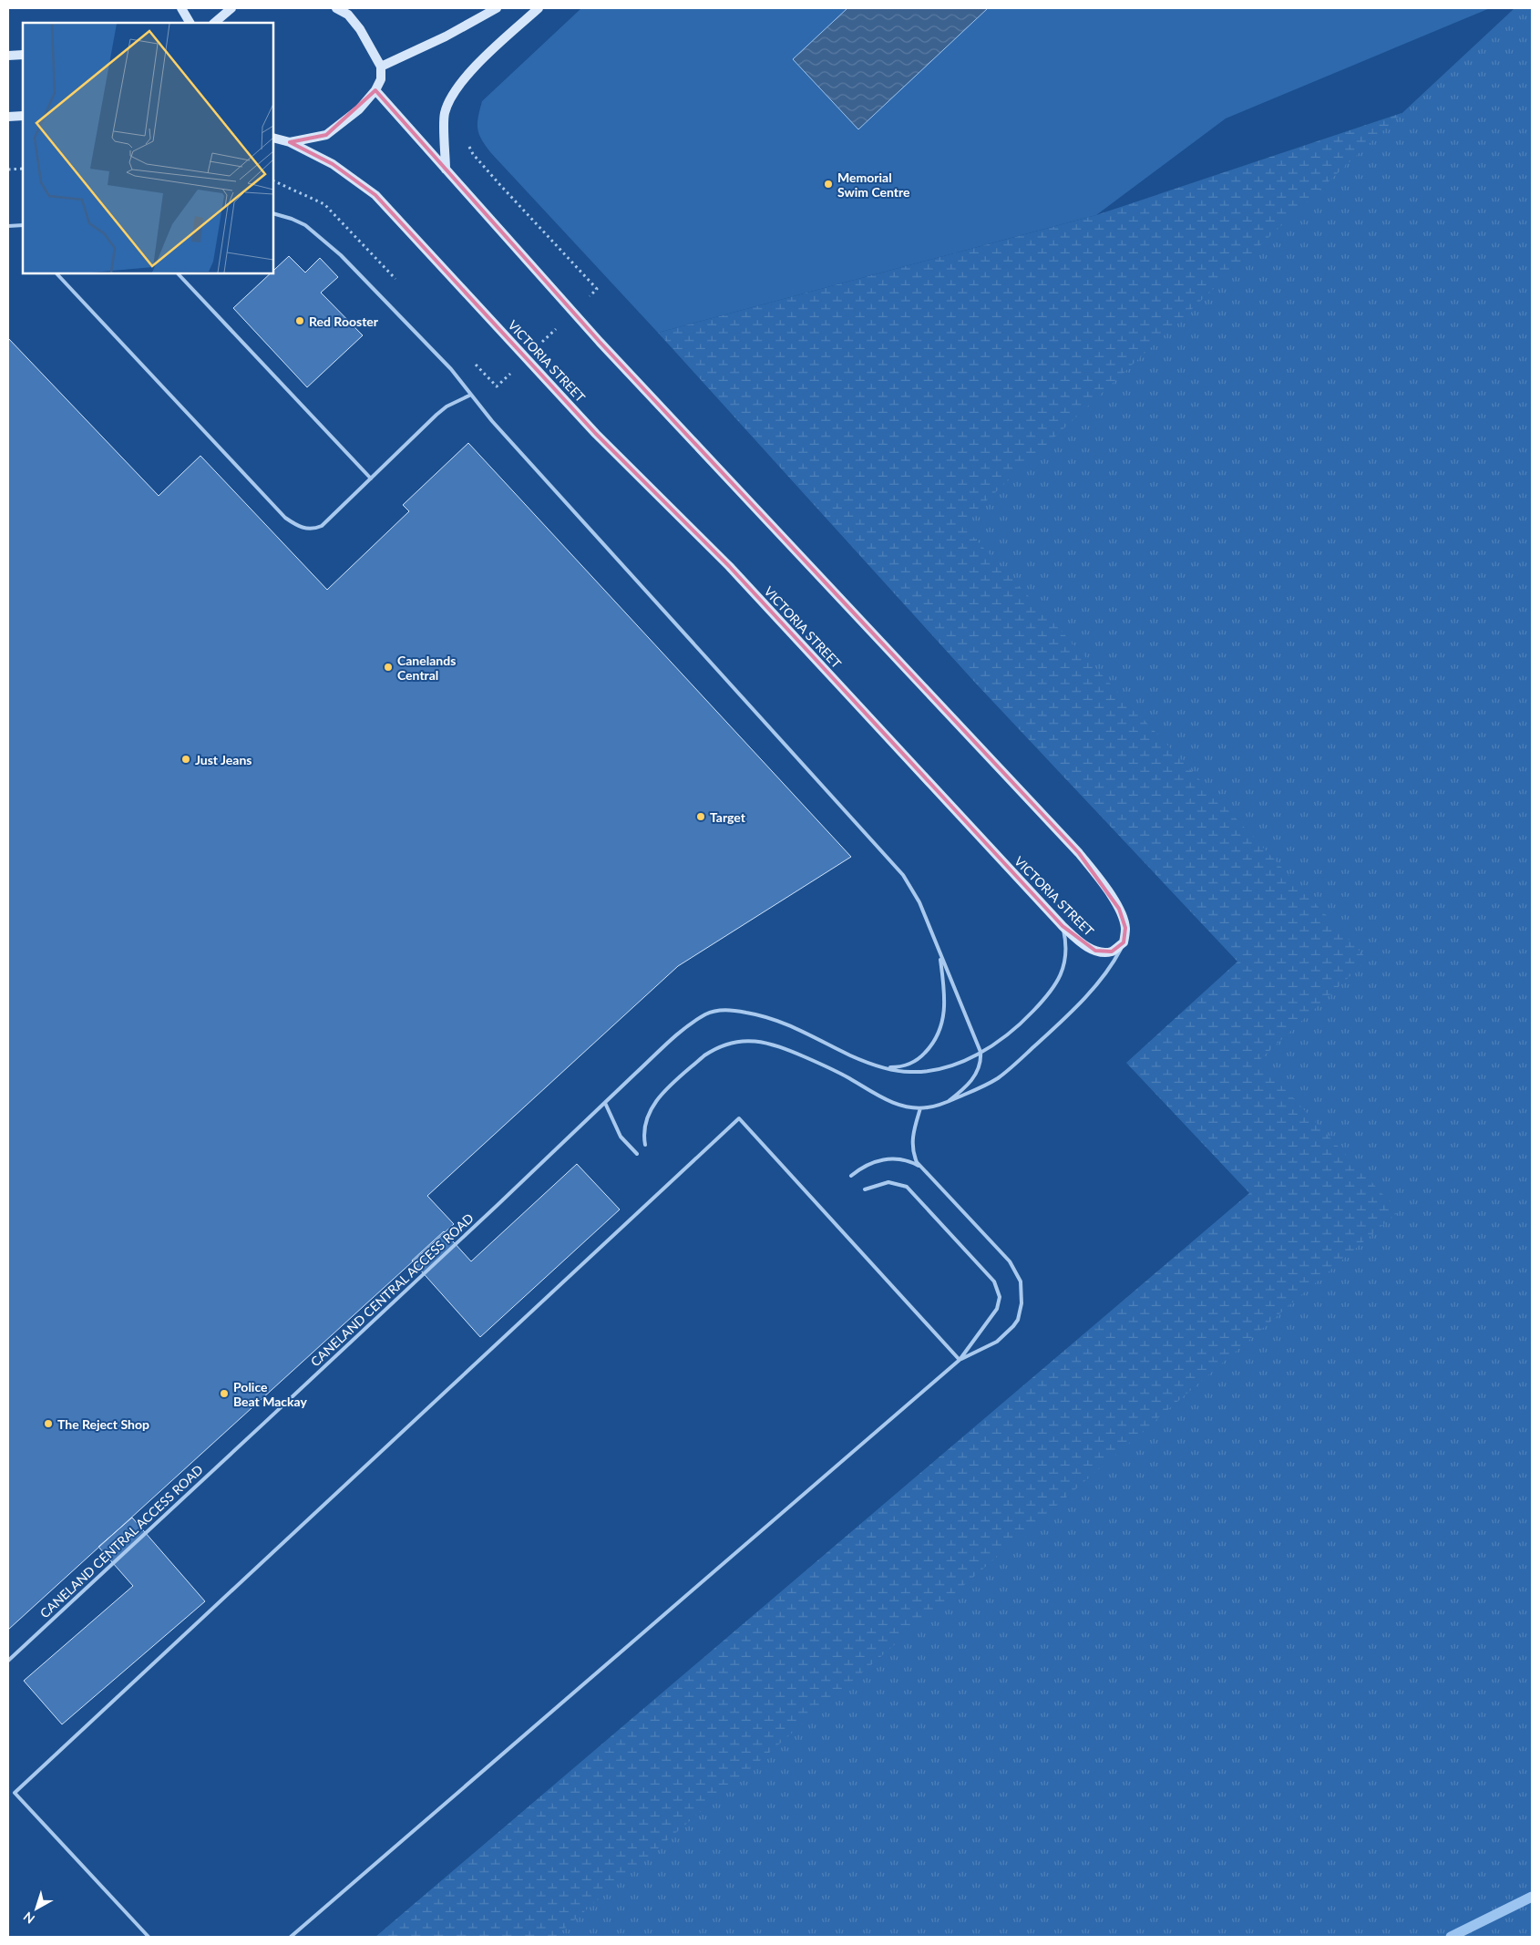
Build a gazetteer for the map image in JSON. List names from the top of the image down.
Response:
{
  "streets": {
    "street": ["VICTORIA STREET"],
    "lane": ["CANELAND CENTRAL ACCESS ROAD"]
  },
  "places": [
    "Memorial Swim Centre",
    "Red Rooster",
    "Canelands Central",
    "Just Jeans",
    "Target",
    "Police Beat Mackay",
    "The Reject Shop"
  ],
  "north": "bottom left"
}
